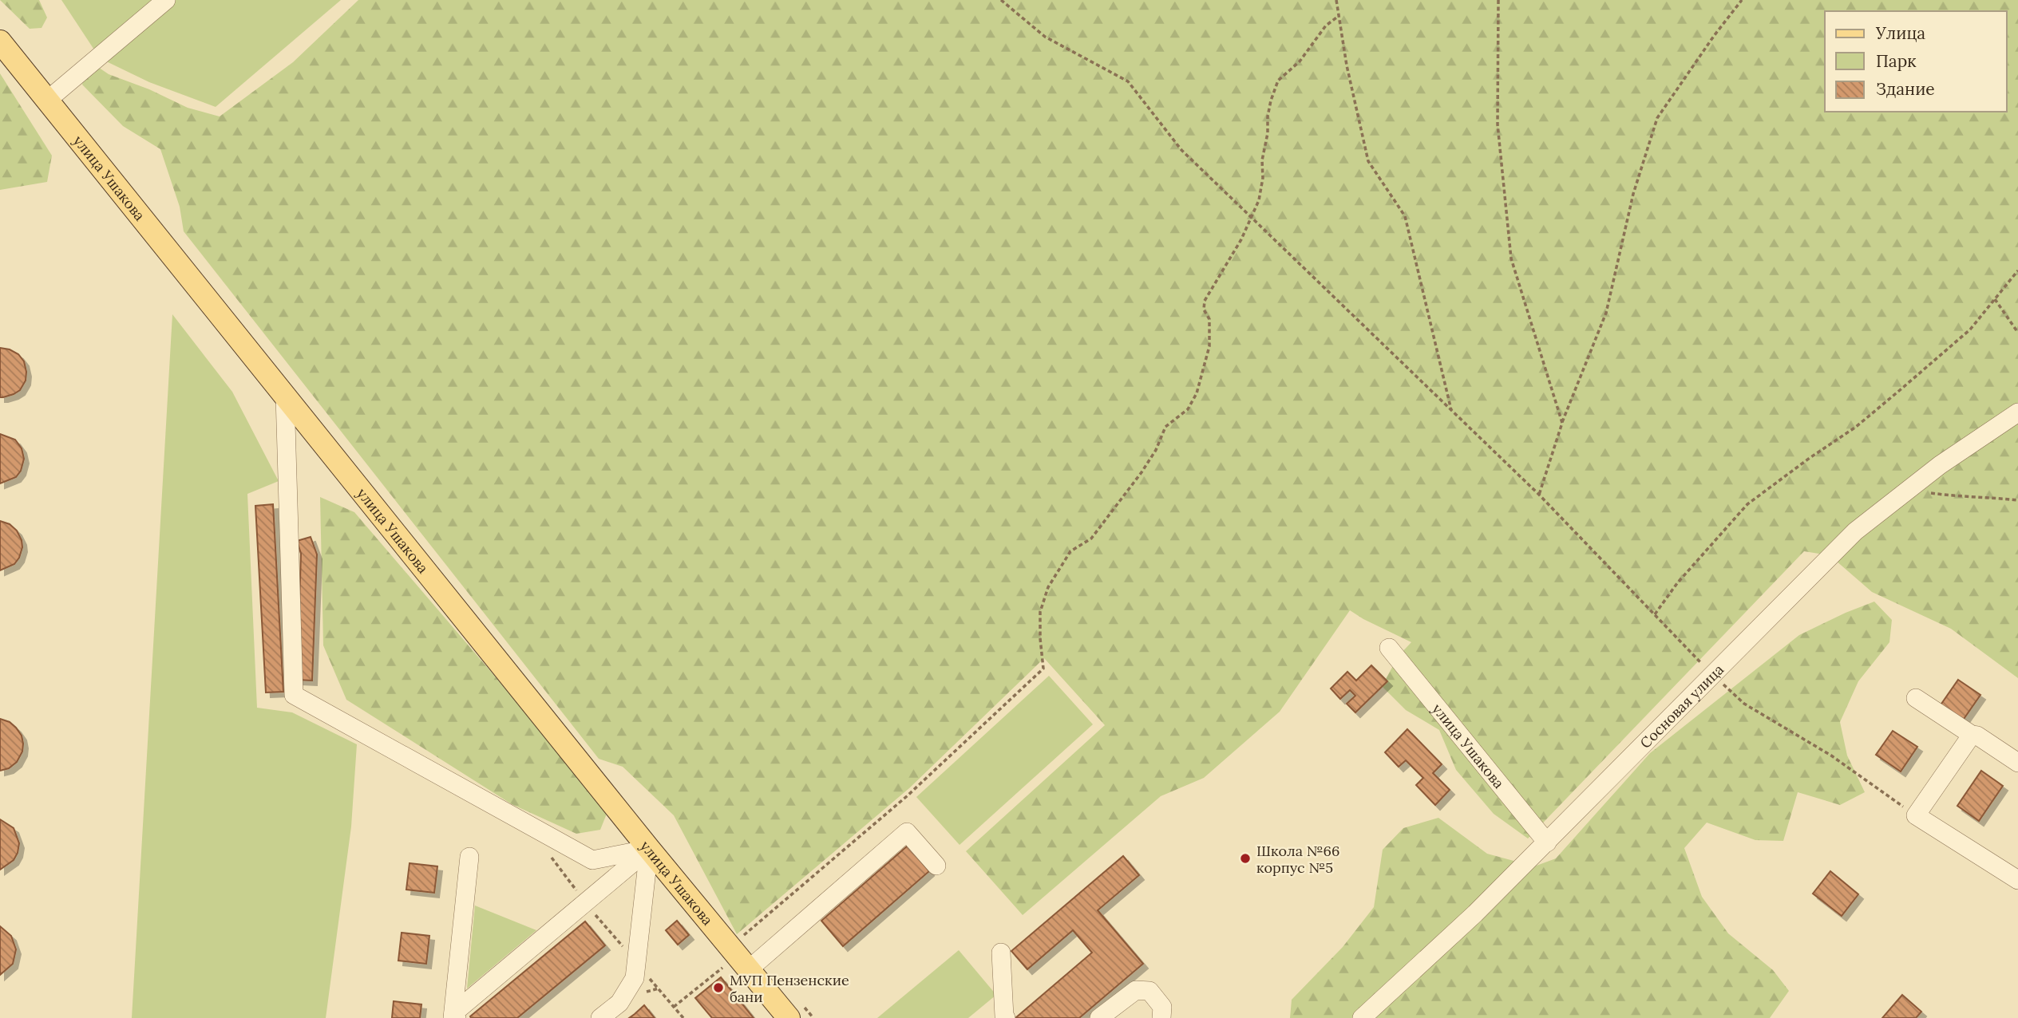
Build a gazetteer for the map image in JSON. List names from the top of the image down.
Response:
{
  "streets": {
    "main road": ["улица Ушакова"],
    "street": ["Сосновая улица"]
  },
  "crossings": [
    ["улица Ушакова", "Сосновая улица"]
  ],
  "places": ["Школа №66 корпус №5", "МУП Пензенские бани"],
  "legend": ["Улица", "Парк", "Здание"]
}
